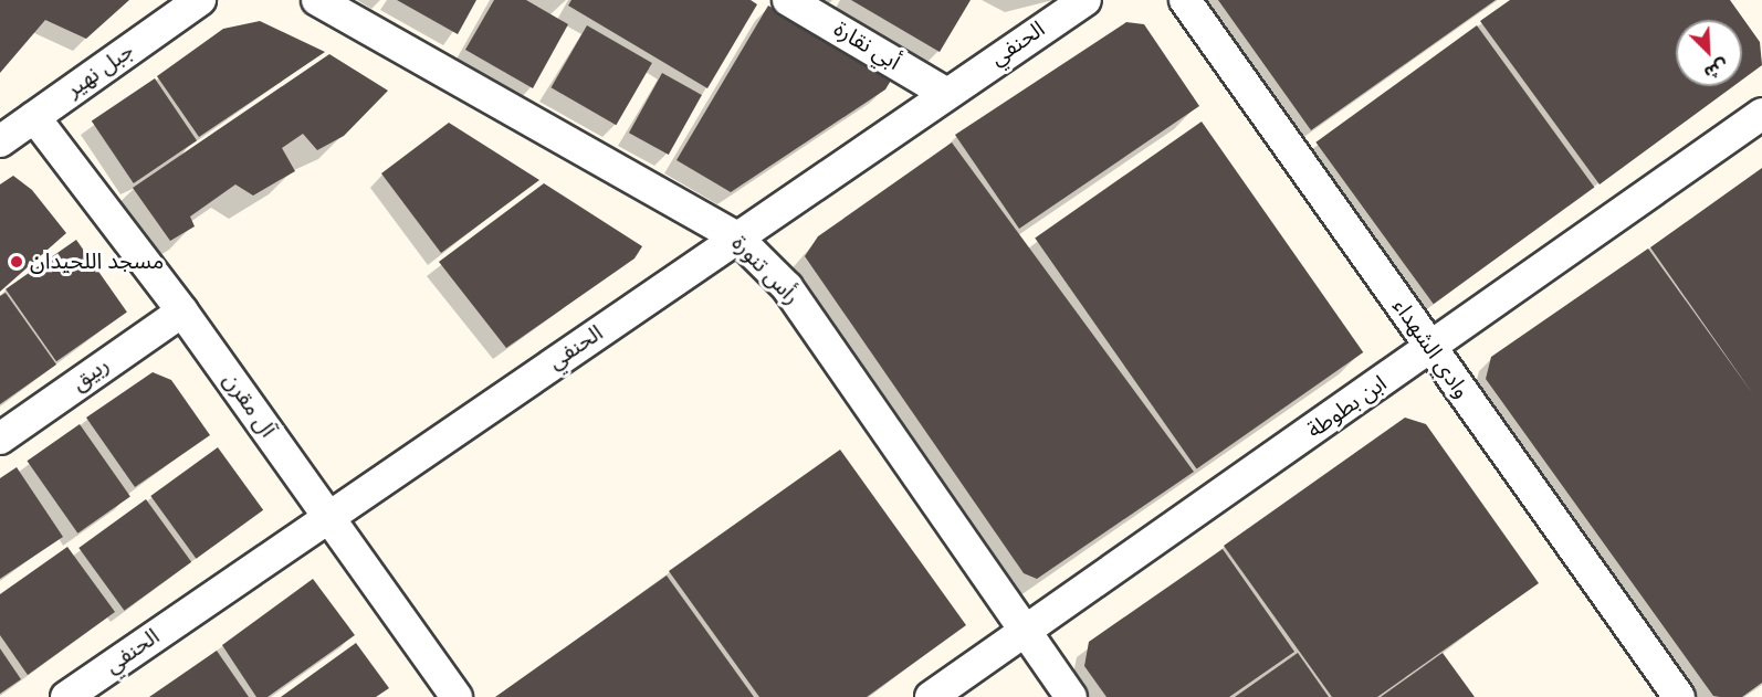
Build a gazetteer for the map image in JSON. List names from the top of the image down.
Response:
{
  "streets": {
    "street": [
      "الحنفي",
      "أبي نقارة",
      "جبل نهير",
      "رأس تنورة",
      "وادي الشهداء",
      "ربيق",
      "آل مقرن",
      "ابن بطوطة"
    ]
  },
  "crossings": [
    ["الحنفي", "أبي نقارة"],
    ["الحنفي", "رأس تنورة"],
    ["الحنفي", "آل مقرن"],
    ["جبل نهير", "آل مقرن"],
    ["رأس تنورة", "ابن بطوطة"],
    ["وادي الشهداء", "ابن بطوطة"],
    ["ربيق", "آل مقرن"]
  ],
  "places": ["مسجد اللحيدان"],
  "north": "bottom right"
}
